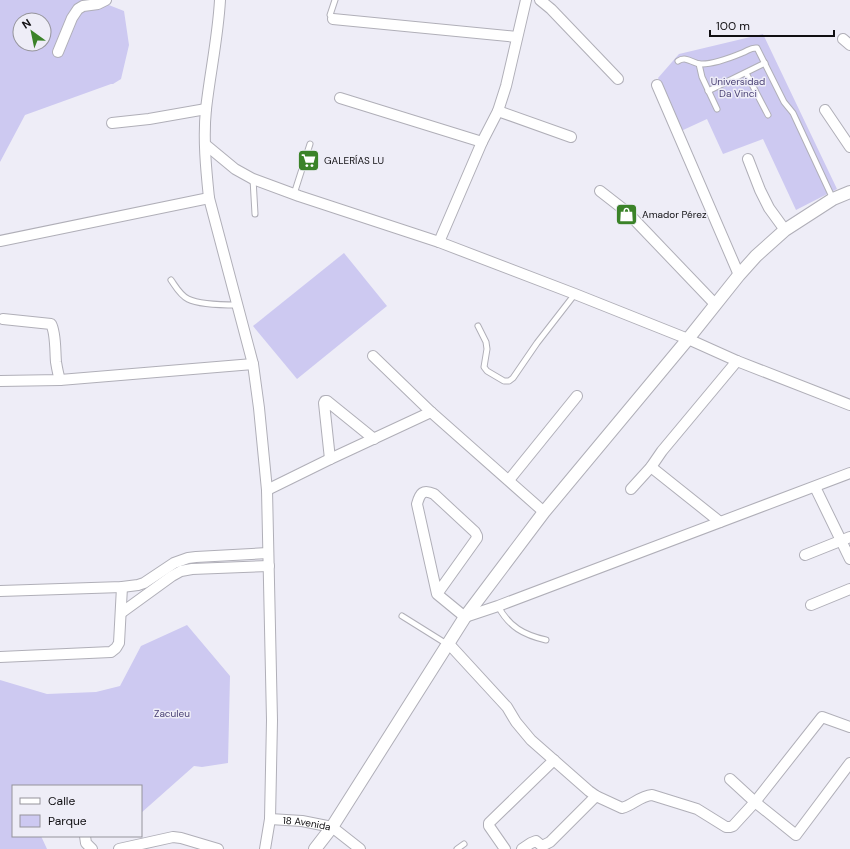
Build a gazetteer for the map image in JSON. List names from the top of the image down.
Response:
{
  "streets": {
    "street": ["18 Avenida"]
  },
  "parks": ["Universidad Da Vinci", "Zaculeu"],
  "places": {
    "supermarket": ["GALERÍAS LU"],
    "shop": ["Amador Pérez"]
  },
  "legend": ["Calle", "Parque"],
  "scale_bar": "100 m",
  "north": "top left"
}
